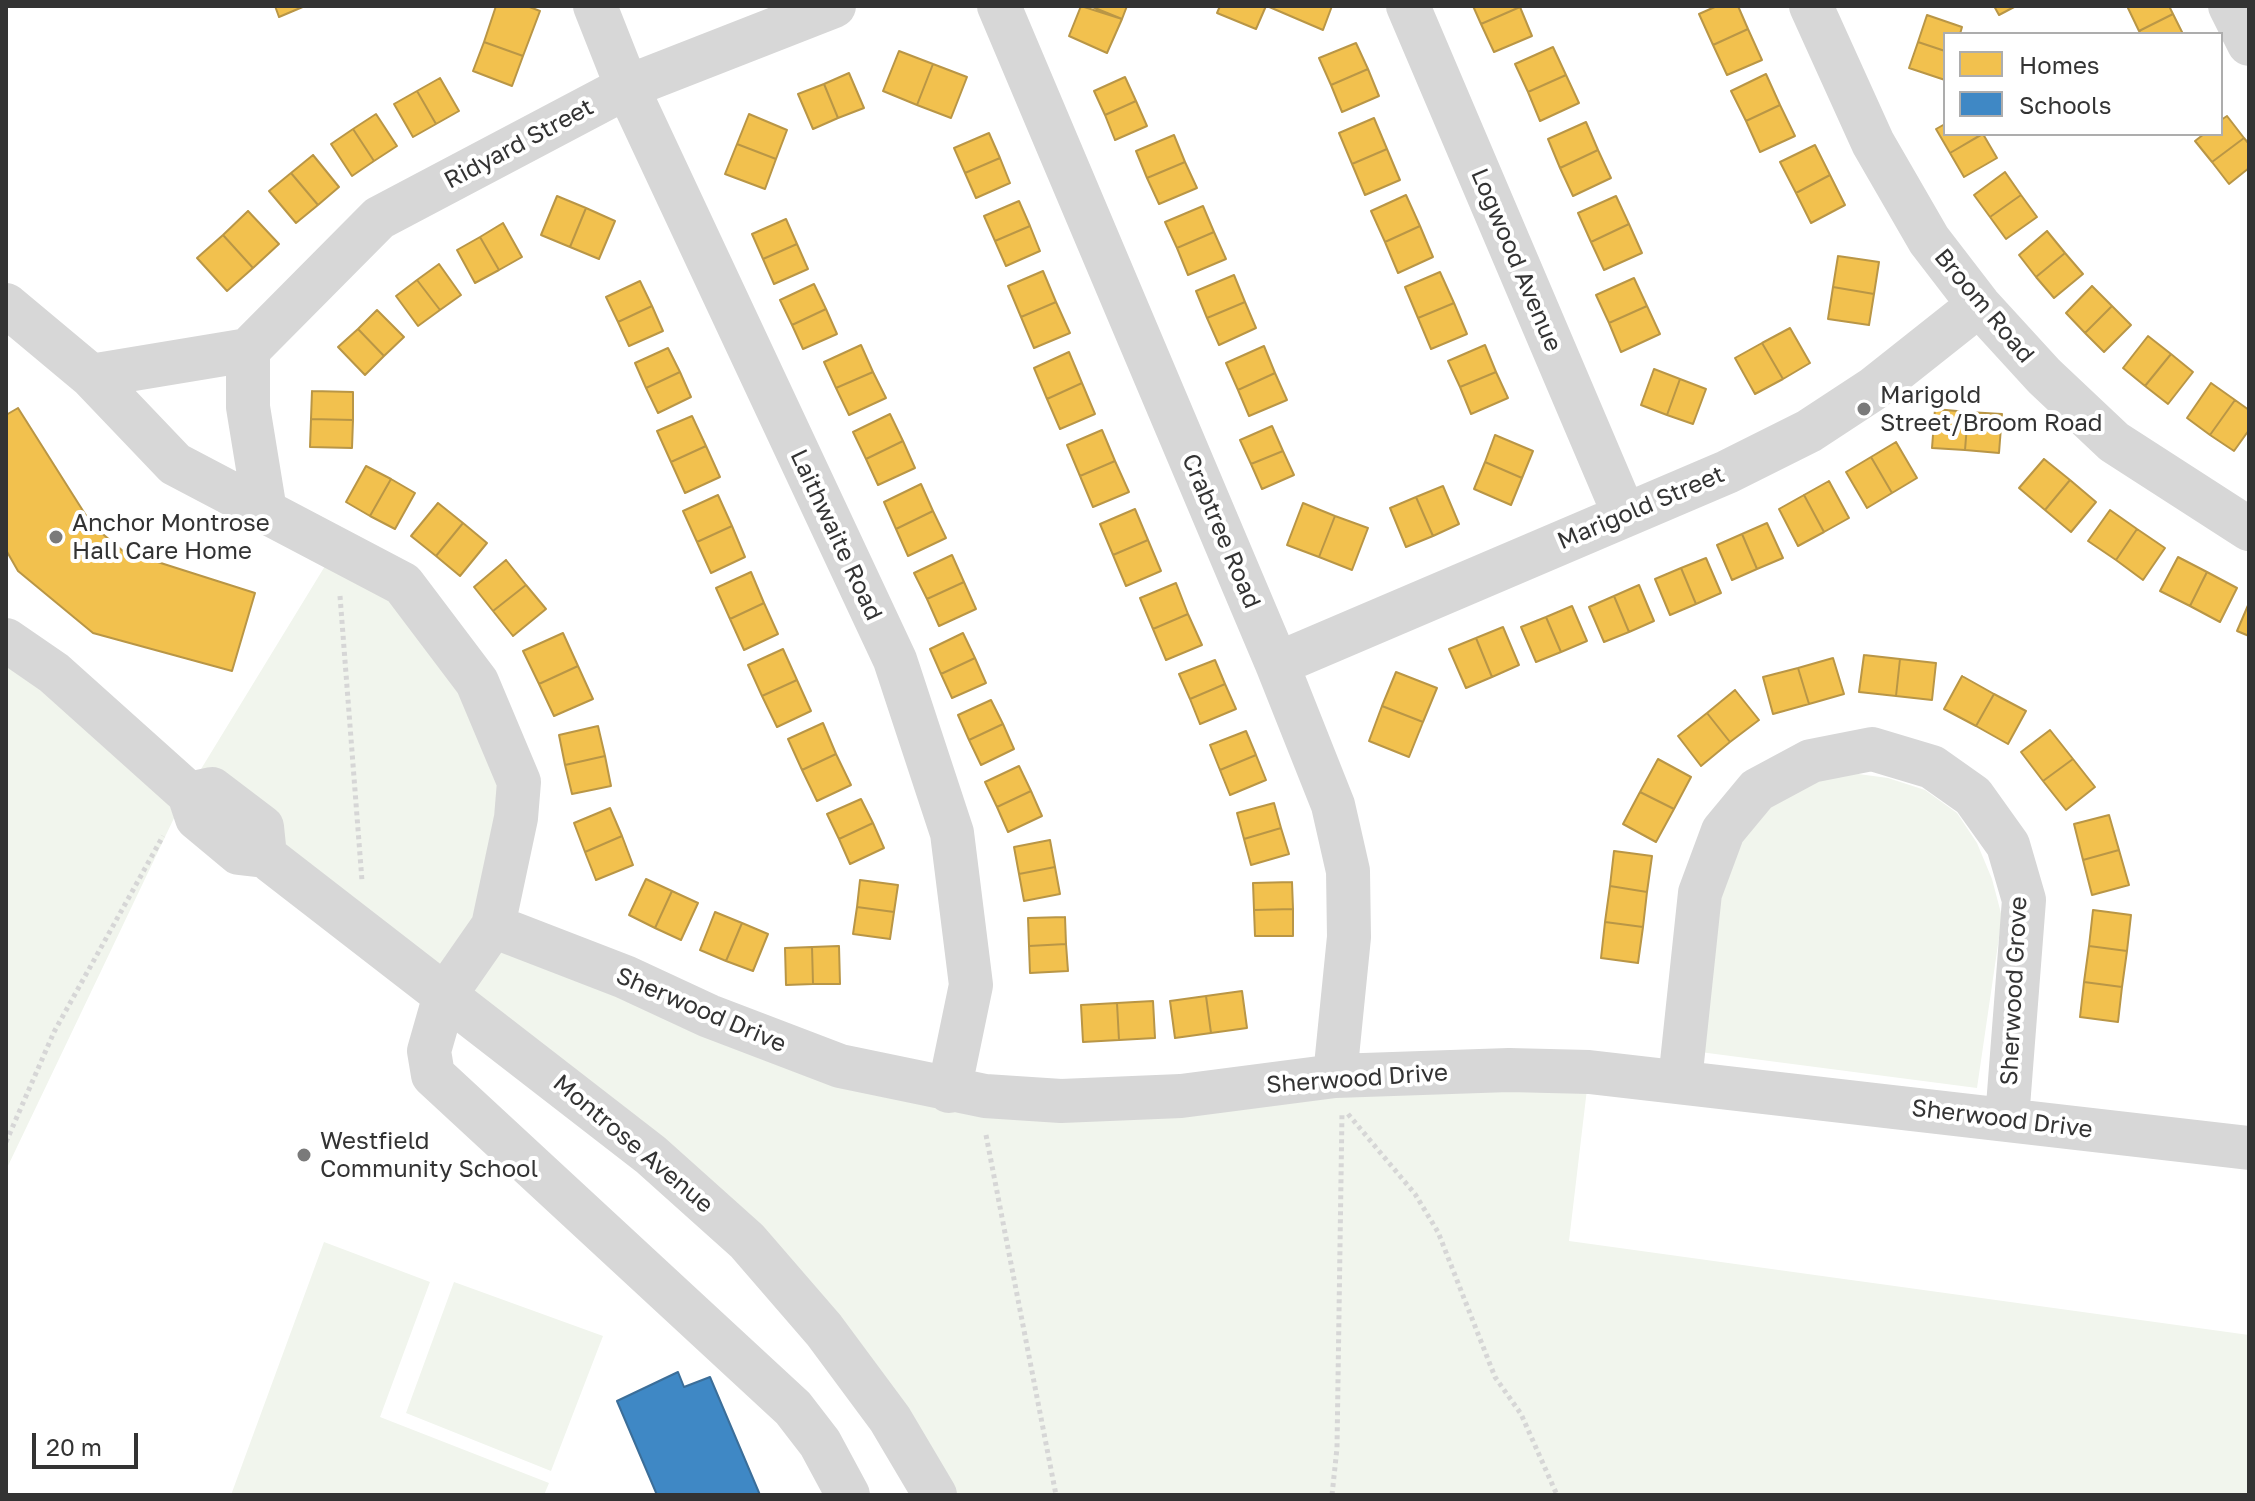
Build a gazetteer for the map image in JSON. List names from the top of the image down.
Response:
{
  "streets": {
    "street": [
      "Ridyard Street",
      "Logwood Avenue",
      "Broom Road",
      "Marigold Street",
      "Crabtree Road",
      "Laithwaite Road",
      "Sherwood Grove",
      "Sherwood Drive",
      "Montrose Avenue"
    ]
  },
  "crossings": [
    ["Ridyard Street", "Laithwaite Road"],
    ["Logwood Avenue", "Marigold Street"],
    ["Broom Road", "Marigold Street"],
    ["Marigold Street", "Crabtree Road"],
    ["Crabtree Road", "Sherwood Drive"],
    ["Laithwaite Road", "Sherwood Drive"],
    ["Sherwood Grove", "Sherwood Drive"]
  ],
  "places": ["Marigold Street/Broom Road", "Anchor Montrose Hall Care Home", "Westfield Community School"],
  "legend": ["Homes", "Schools"],
  "scale_bar": "20 m"
}
